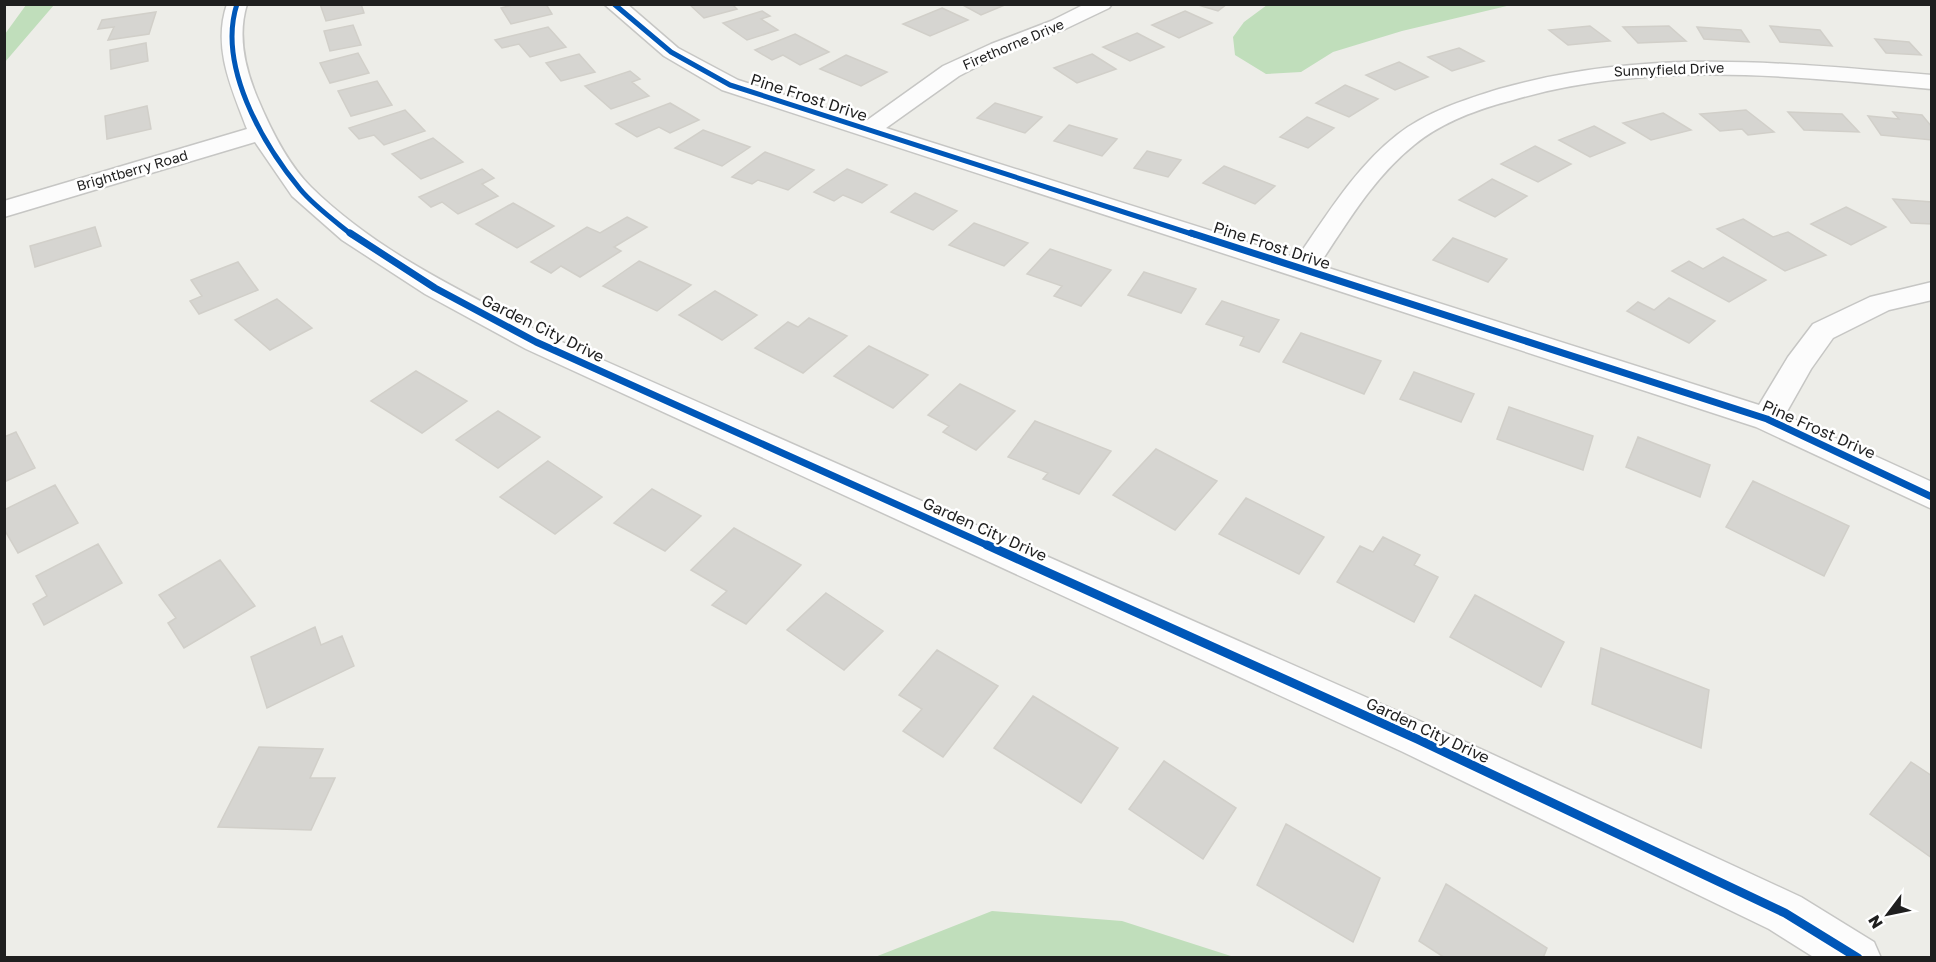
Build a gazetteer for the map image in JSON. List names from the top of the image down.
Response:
{
  "streets": {
    "street": [
      "Firethorne Drive",
      "Sunnyfield Drive",
      "Pine Frost Drive",
      "Brightberry Road",
      "Garden City Drive"
    ]
  },
  "crossings": [
    ["Firethorne Drive", "Pine Frost Drive"],
    ["Sunnyfield Drive", "Pine Frost Drive"],
    ["Brightberry Road", "Garden City Drive"]
  ],
  "north": "bottom left"
}
